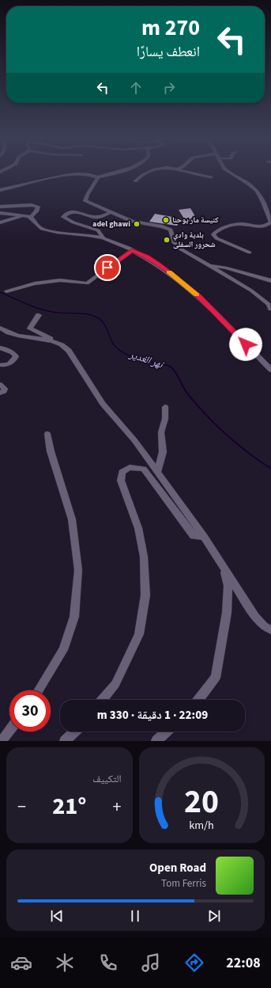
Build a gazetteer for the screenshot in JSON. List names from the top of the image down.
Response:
{
  "water": ["نهر الغدير"],
  "places": ["كنيسة مار يوحنا", "adel ghawi", "بلدية وادي شحرور السفلى"],
  "page": {
    "turn": ["270 m", "انعطف يسارًا"],
    "limit": "30",
    "trip": "22:09 · 1 دقيقة · 330 m",
    "tile": "التكييف",
    "heat": ["−", "21°", "+"],
    "song": ["Open Road", "Tom Ferris"],
    "tabs": "22:08",
    "gauge": ["20", "km/h"]
  }
}
